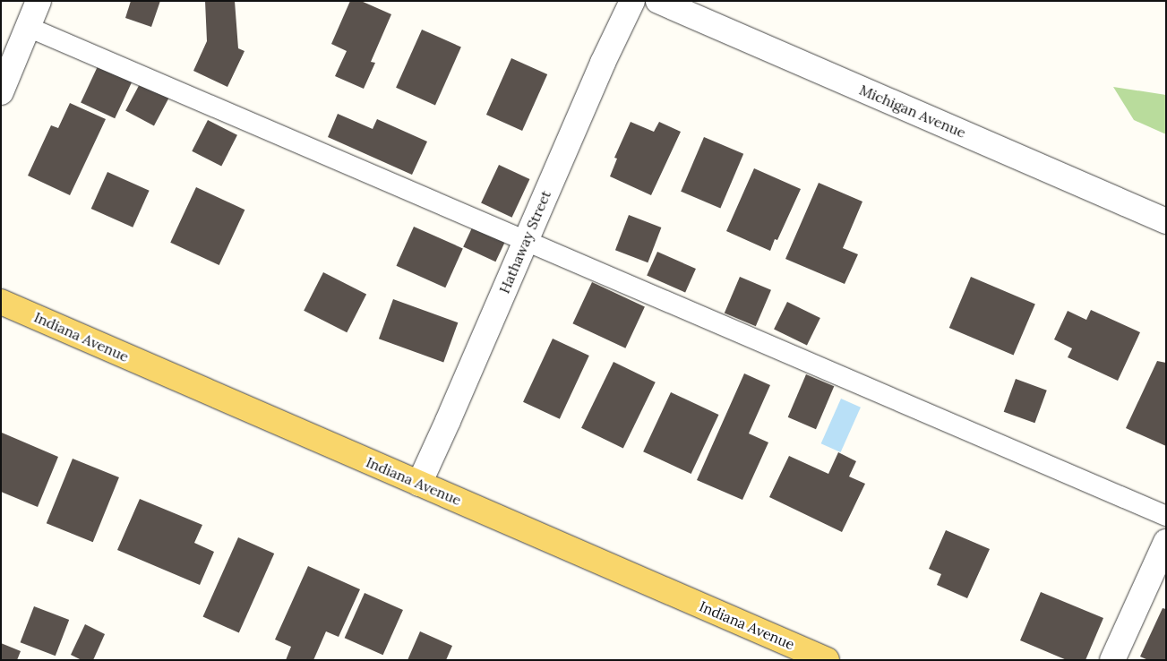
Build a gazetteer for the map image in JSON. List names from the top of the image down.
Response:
{
  "streets": {
    "main road": ["Indiana Avenue"],
    "street": ["Michigan Avenue", "Hathaway Street"]
  },
  "crossings": [
    ["Hathaway Street", "Indiana Avenue"]
  ]
}
